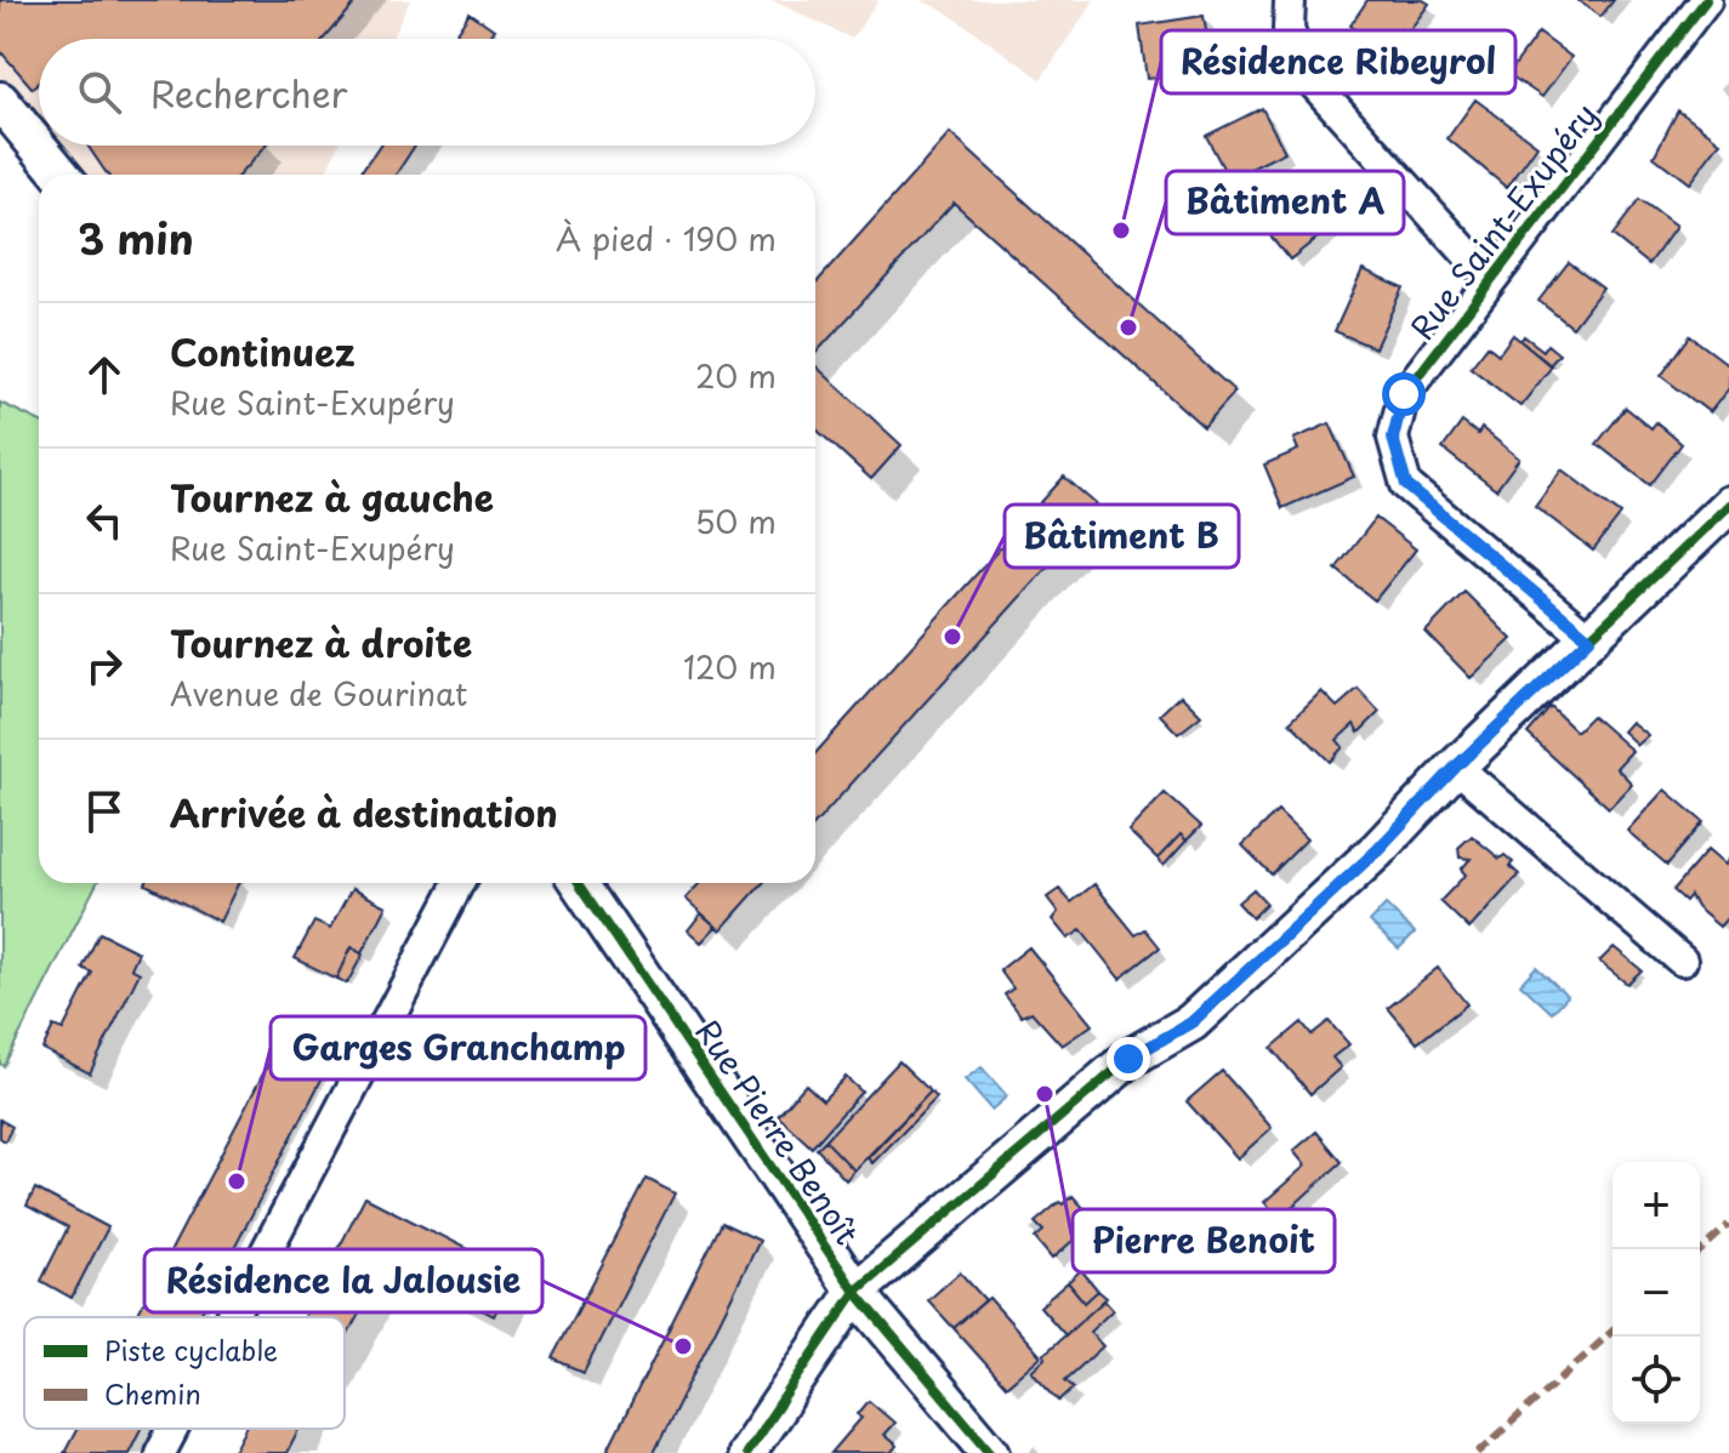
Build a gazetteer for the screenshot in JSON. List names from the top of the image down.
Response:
{
  "streets": {
    "street": ["Rue Saint-Exupéry", "Rue Pierre Benoît"]
  },
  "places": [
    "Résidence Ribeyrol",
    "Bâtiment A",
    "Bâtiment B",
    "Pierre Benoit",
    "Garges Granchamp",
    "Résidence la Jalousie"
  ],
  "legend": ["Piste cyclable", "Chemin"],
  "page": {
    "search": "Rechercher",
    "heading": ["3 min", "À pied · 190 m"],
    "list": [
      ["Continuez", "Rue Saint-Exupéry", "20 m"],
      ["Tournez à gauche", "Rue Saint-Exupéry", "50 m"],
      ["Tournez à droite", "Avenue de Gourinat", "120 m"],
      "Arrivée à destination"
    ],
    "map_buttons": ["+", "−"]
  }
}
